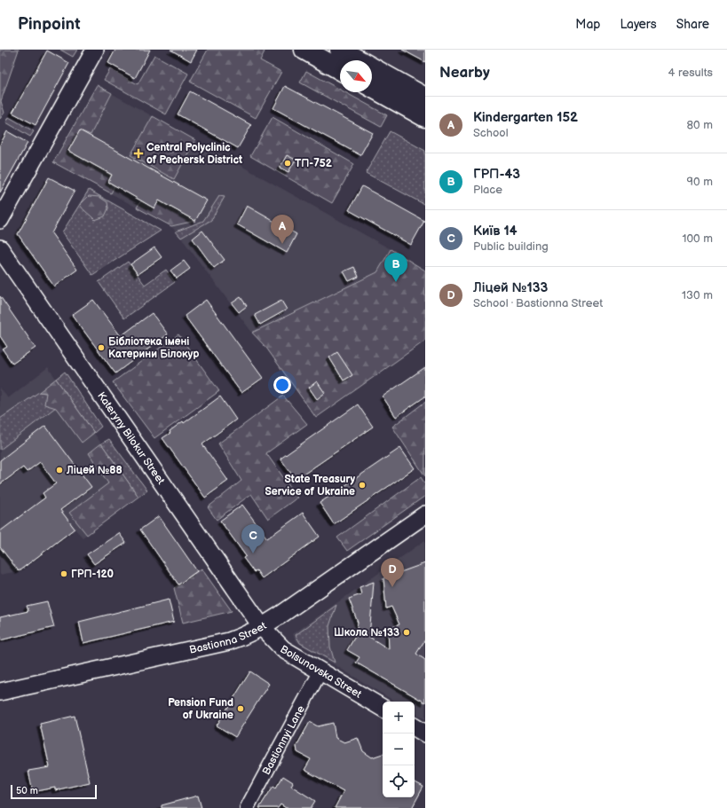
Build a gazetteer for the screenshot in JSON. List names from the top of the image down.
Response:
{
  "streets": {
    "street": [
      "Kateryny Bilokur Street",
      "Bastionna Street",
      "Bolsunovska Street",
      "Bastionnyi Lane"
    ]
  },
  "crossings": [
    ["Kateryny Bilokur Street", "Bastionna Street"],
    ["Kateryny Bilokur Street", "Bolsunovska Street"],
    ["Bastionna Street", "Bolsunovska Street"],
    ["Bolsunovska Street", "Bastionnyi Lane"]
  ],
  "places": {
    "health": ["Central Polyclinic of Pechersk District"],
    "other": [
      "ТП-752",
      "Бібліотека імені Катерини Білокур",
      "Ліцей №88",
      "State Treasury Service of Ukraine",
      "ГРП-120",
      "Школа №133",
      "Pension Fund of Ukraine"
    ]
  },
  "scale_bar": "50 m",
  "north": "bottom right",
  "page": {
    "header": "Pinpoint",
    "nav": ["Map", "Layers", "Share"],
    "heading": ["Nearby", "4 results"],
    "list": [
      {
        "mark": "A",
        "name": "Kindergarten 152",
        "note": "School",
        "value": "80 m"
      },
      {
        "mark": "B",
        "name": "ГРП-43",
        "note": "Place",
        "value": "90 m"
      },
      {
        "mark": "C",
        "name": "Київ 14",
        "note": "Public building",
        "value": "100 m"
      },
      {
        "mark": "D",
        "name": "Ліцей №133",
        "note": "School · Bastionna Street",
        "value": "130 m"
      }
    ],
    "pins": [
      "A",
      "B",
      "C",
      "D"
    ],
    "map_buttons": ["+", "−"],
    "scale": "50 m"
  }
}
